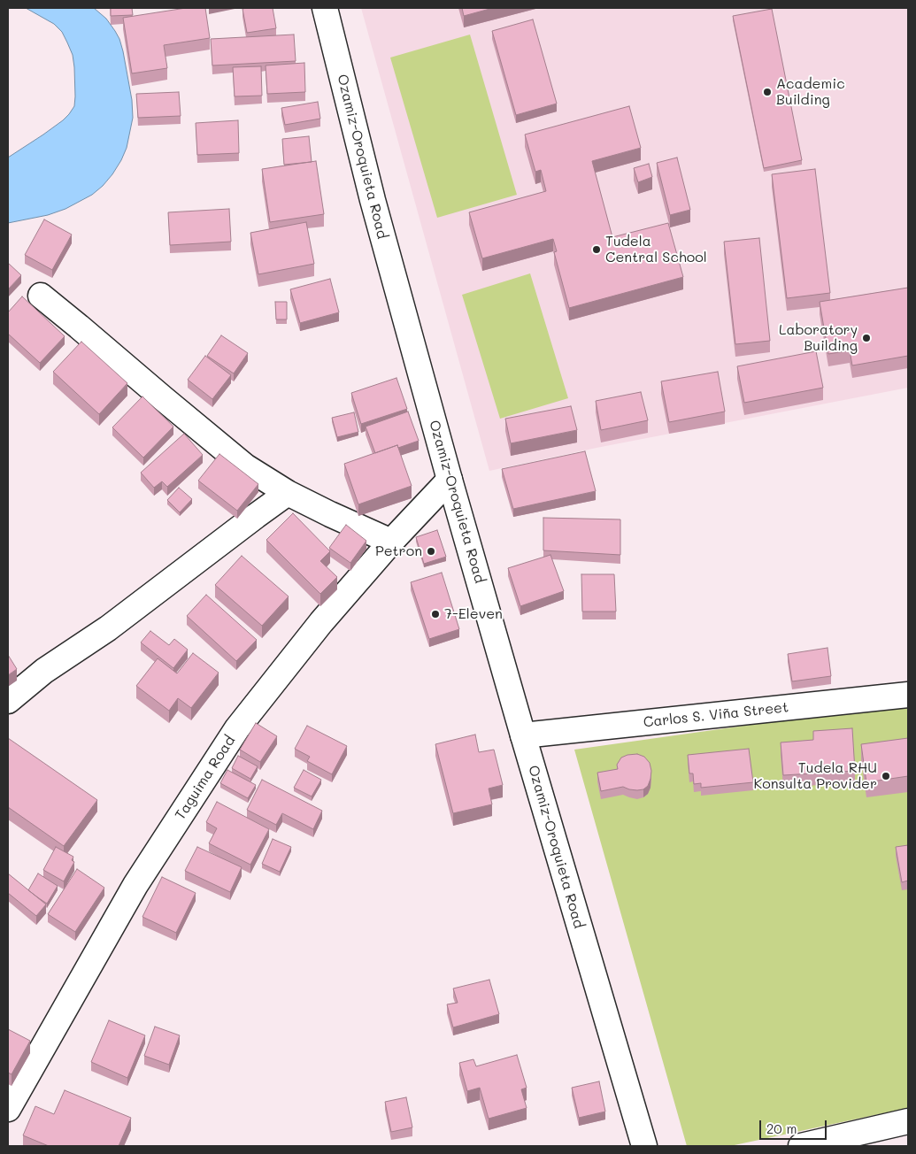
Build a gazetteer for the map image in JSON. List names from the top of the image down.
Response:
{
  "streets": {
    "main road": ["Ozamiz-Oroquieta Road", "Carlos S. Viña Street", "Taguima Road"]
  },
  "crossings": [
    ["Ozamiz-Oroquieta Road", "Carlos S. Viña Street"],
    ["Ozamiz-Oroquieta Road", "Taguima Road"]
  ],
  "places": [
    "Academic Building",
    "Tudela Central School",
    "Laboratory Building",
    "Petron",
    "7-Eleven",
    "Tudela RHU Konsulta Provider"
  ],
  "scale_bar": "20 m"
}
